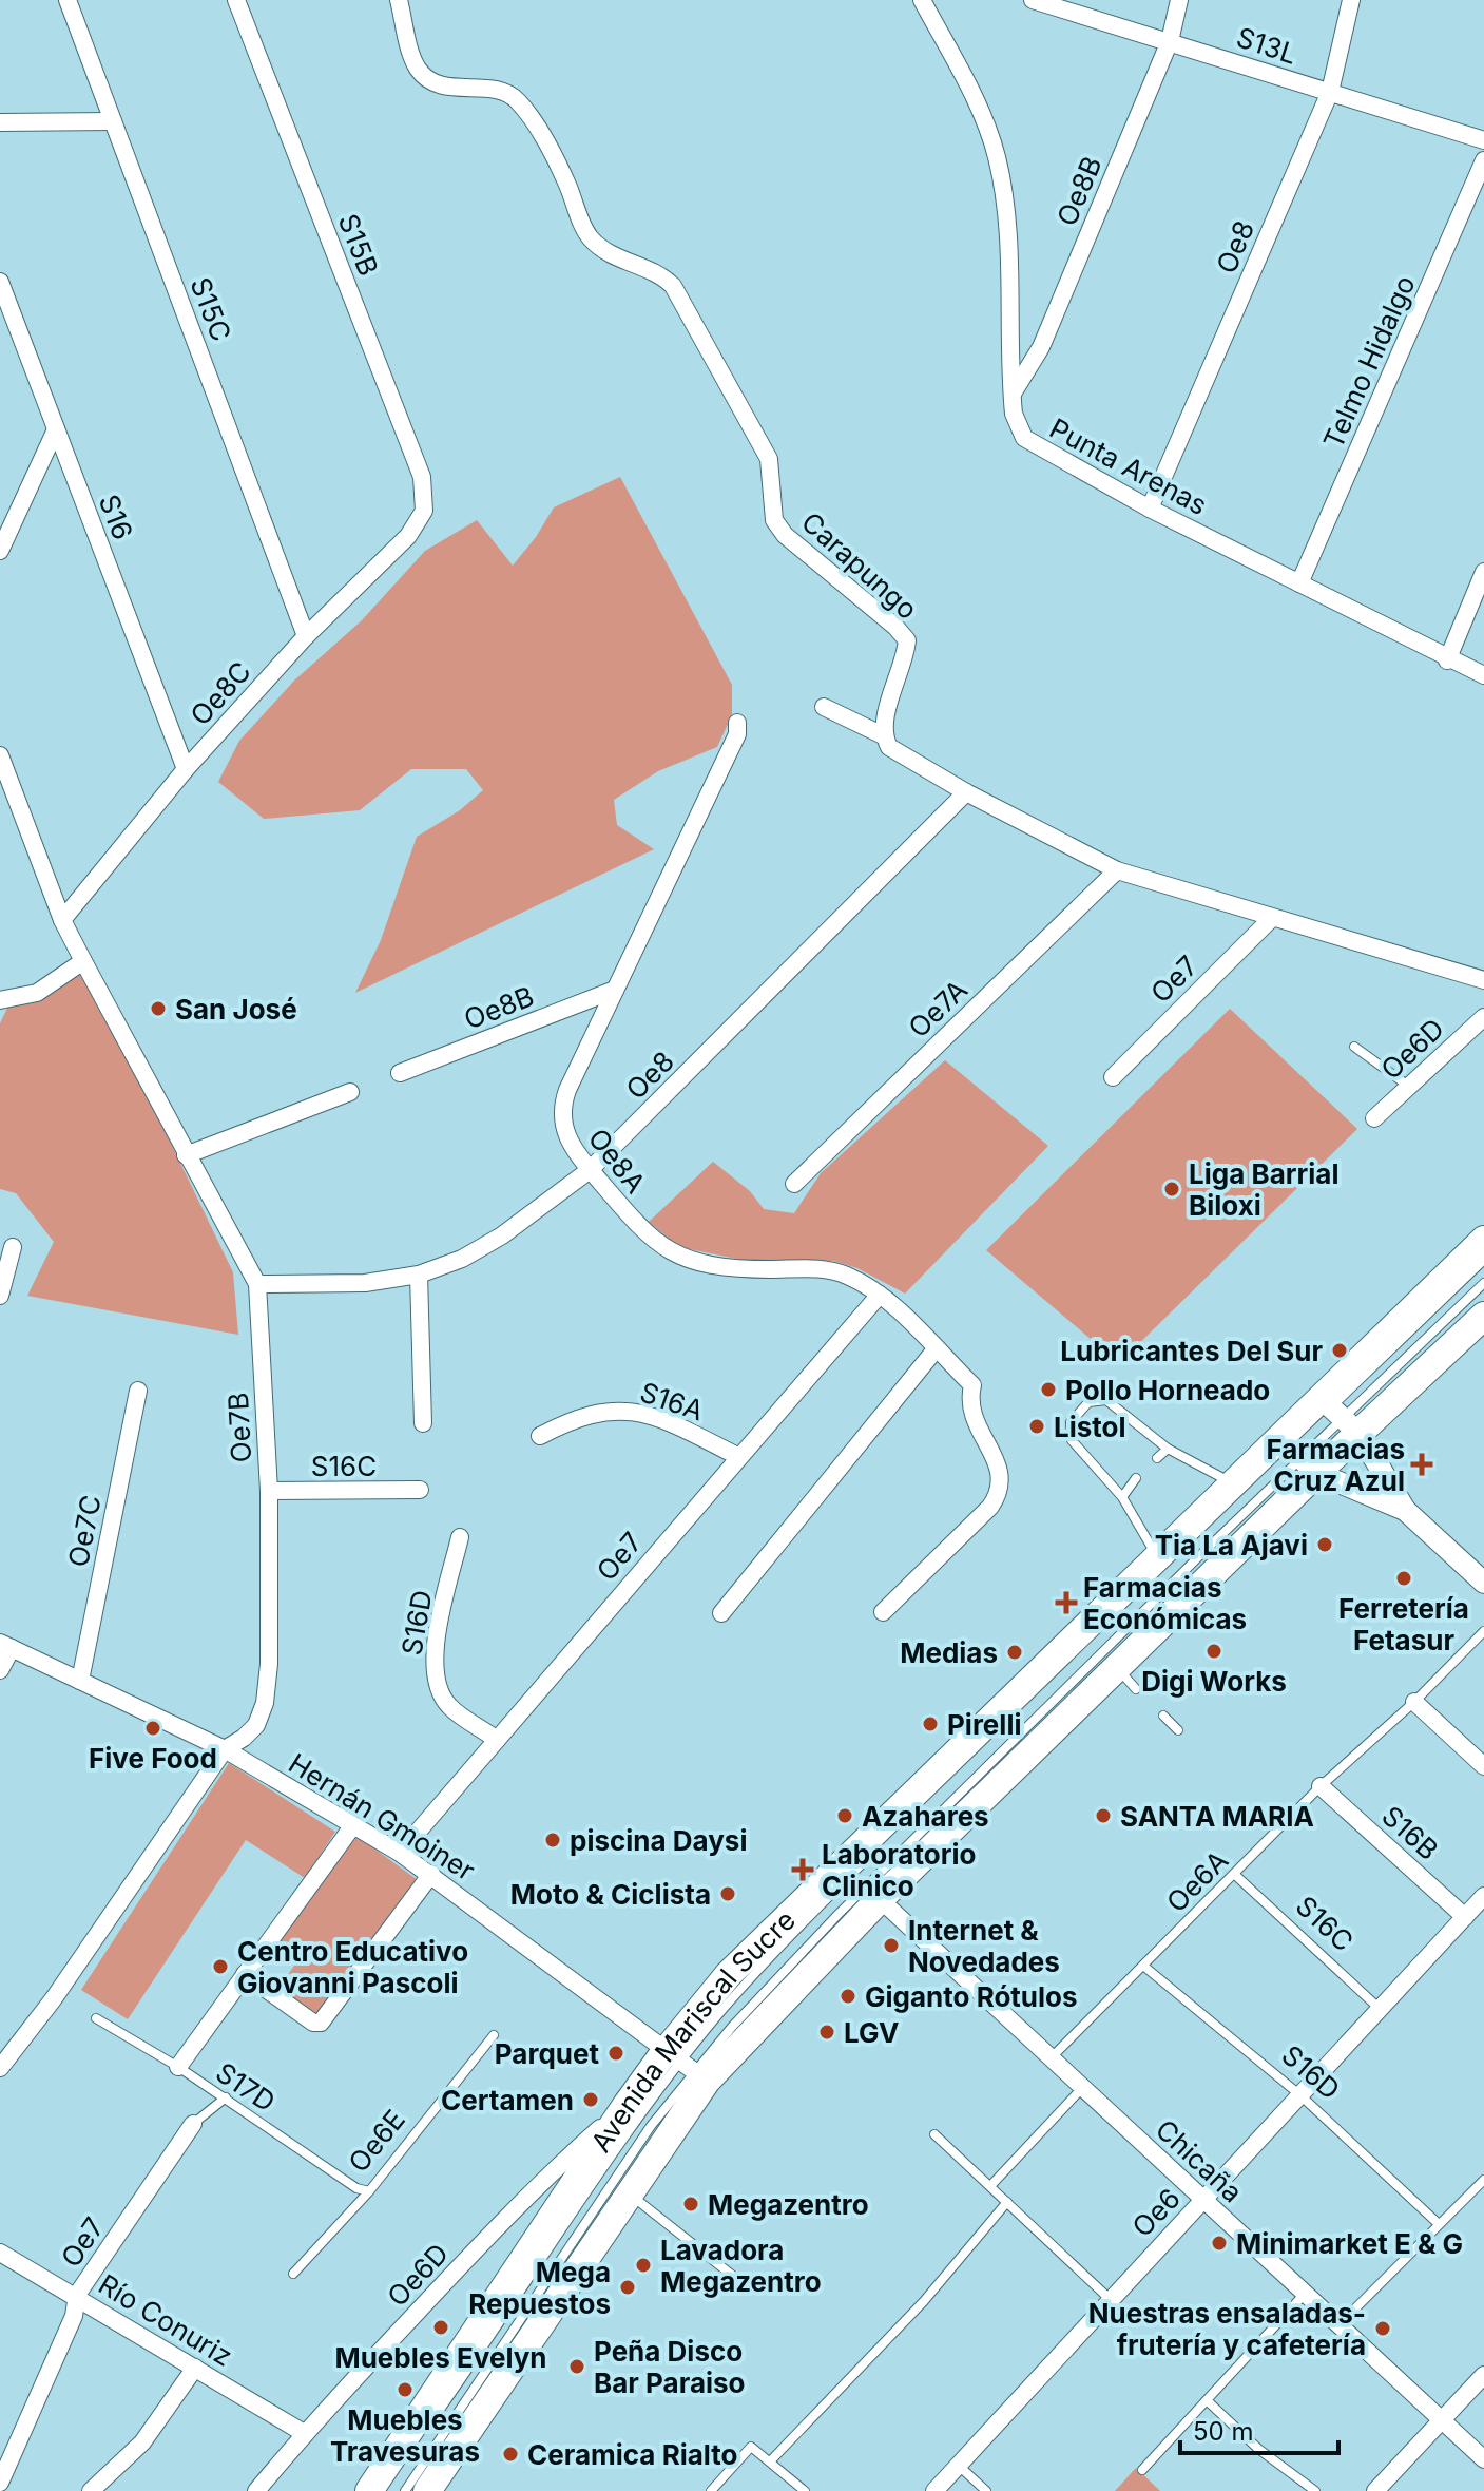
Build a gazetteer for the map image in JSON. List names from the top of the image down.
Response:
{
  "streets": {
    "main road": ["Avenida Mariscal Sucre"],
    "street": [
      "S13L",
      "Oe8B",
      "S15B",
      "Oe8",
      "S15C",
      "Telmo Hidalgo",
      "Punta Arenas",
      "S16",
      "Carapungo",
      "Oe8C",
      "Oe7",
      "Oe7A",
      "Oe6D",
      "Oe8A",
      "S16A",
      "Oe7B",
      "S16C",
      "Oe7C",
      "S16D",
      "Hernán Gmoiner",
      "S16B",
      "Chicaña",
      "Oe6",
      "Río Conuriz"
    ],
    "lane": ["Oe6A", "S17D", "Oe6E"]
  },
  "crossings": [
    ["S13L", "Oe8B"],
    ["S13L", "Oe8"],
    ["Oe8B", "Punta Arenas"],
    ["Oe8B", "Oe8A"],
    ["S15B", "Oe8C"],
    ["Oe8", "Punta Arenas"],
    ["Oe8", "Oe8A"],
    ["Oe8", "Oe7B"],
    ["S15C", "Oe8C"],
    ["Telmo Hidalgo", "Punta Arenas"],
    ["S16", "Oe8C"],
    ["Oe8C", "Oe7B"],
    ["Oe7", "Oe8A"],
    ["Oe7", "S16A"],
    ["Oe7", "S16D"],
    ["Oe7", "Hernán Gmoiner"],
    ["Oe7", "S17D"],
    ["Oe7", "Río Conuriz"],
    ["Oe6D", "Avenida Mariscal Sucre"],
    ["Oe6D", "Río Conuriz"],
    ["Oe7B", "S16C"],
    ["Oe7B", "Hernán Gmoiner"],
    ["S16C", "Oe6A"],
    ["S16C", "Oe6"],
    ["Oe7C", "Hernán Gmoiner"],
    ["S16D", "Oe6A"],
    ["S16D", "Oe6"],
    ["Hernán Gmoiner", "Avenida Mariscal Sucre"],
    ["S16B", "Oe6A"],
    ["S16B", "Oe6"],
    ["Oe6A", "Chicaña"],
    ["Avenida Mariscal Sucre", "Chicaña"],
    ["S17D", "Oe6E"],
    ["Chicaña", "Oe6"]
  ],
  "places": {
    "other": [
      "San José",
      "Liga Barrial Biloxi",
      "Lubricantes Del Sur",
      "Pollo Horneado",
      "Listol",
      "Tia La Ajavi",
      "Ferretería Fetasur",
      "Digi Works",
      "Medias",
      "Pirelli",
      "Five Food",
      "Azahares",
      "SANTA MARIA",
      "piscina Daysi",
      "Moto & Ciclista",
      "Internet & Novedades",
      "Centro Educativo Giovanni Pascoli",
      "Giganto Rótulos",
      "LGV",
      "Parquet",
      "Certamen",
      "Megazentro",
      "Minimarket E & G",
      "Lavadora Megazentro",
      "Mega Repuestos",
      "Muebles Evelyn",
      "Nuestras ensaladas- frutería y cafetería",
      "Peña Disco Bar Paraiso",
      "Muebles Travesuras",
      "Ceramica Rialto"
    ],
    "health": ["Farmacias Cruz Azul", "Farmacias Económicas", "Laboratorio Clinico"]
  },
  "scale_bar": "50 m"
}
